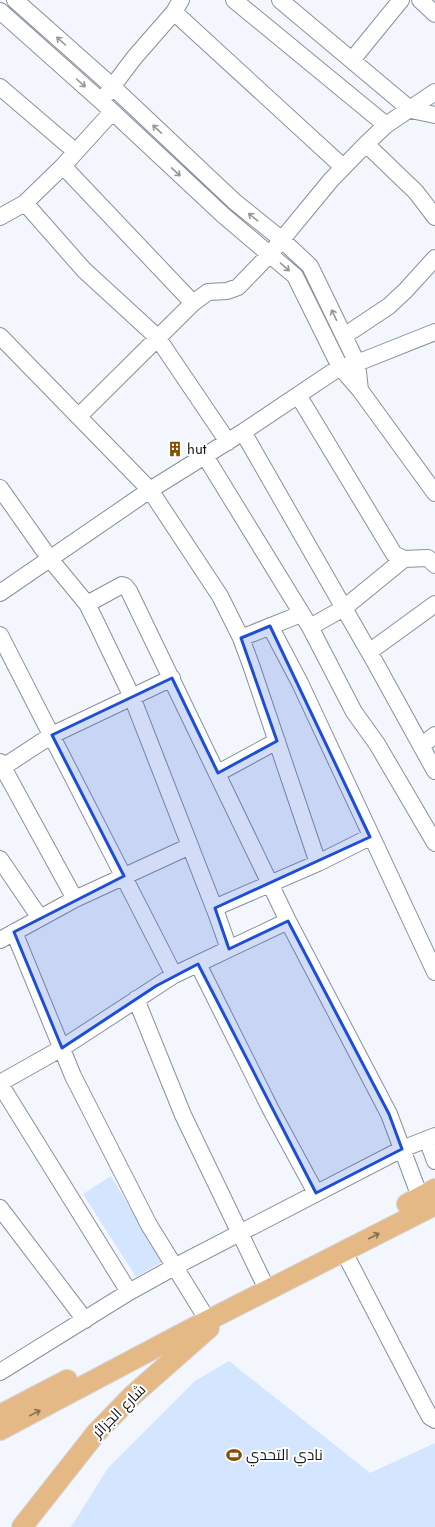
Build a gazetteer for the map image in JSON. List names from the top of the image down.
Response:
{
  "streets": {
    "main road": ["شارع الجزائر"]
  },
  "places": {
    "building": ["hut"],
    "sports": ["نادي التحدي"]
  }
}
